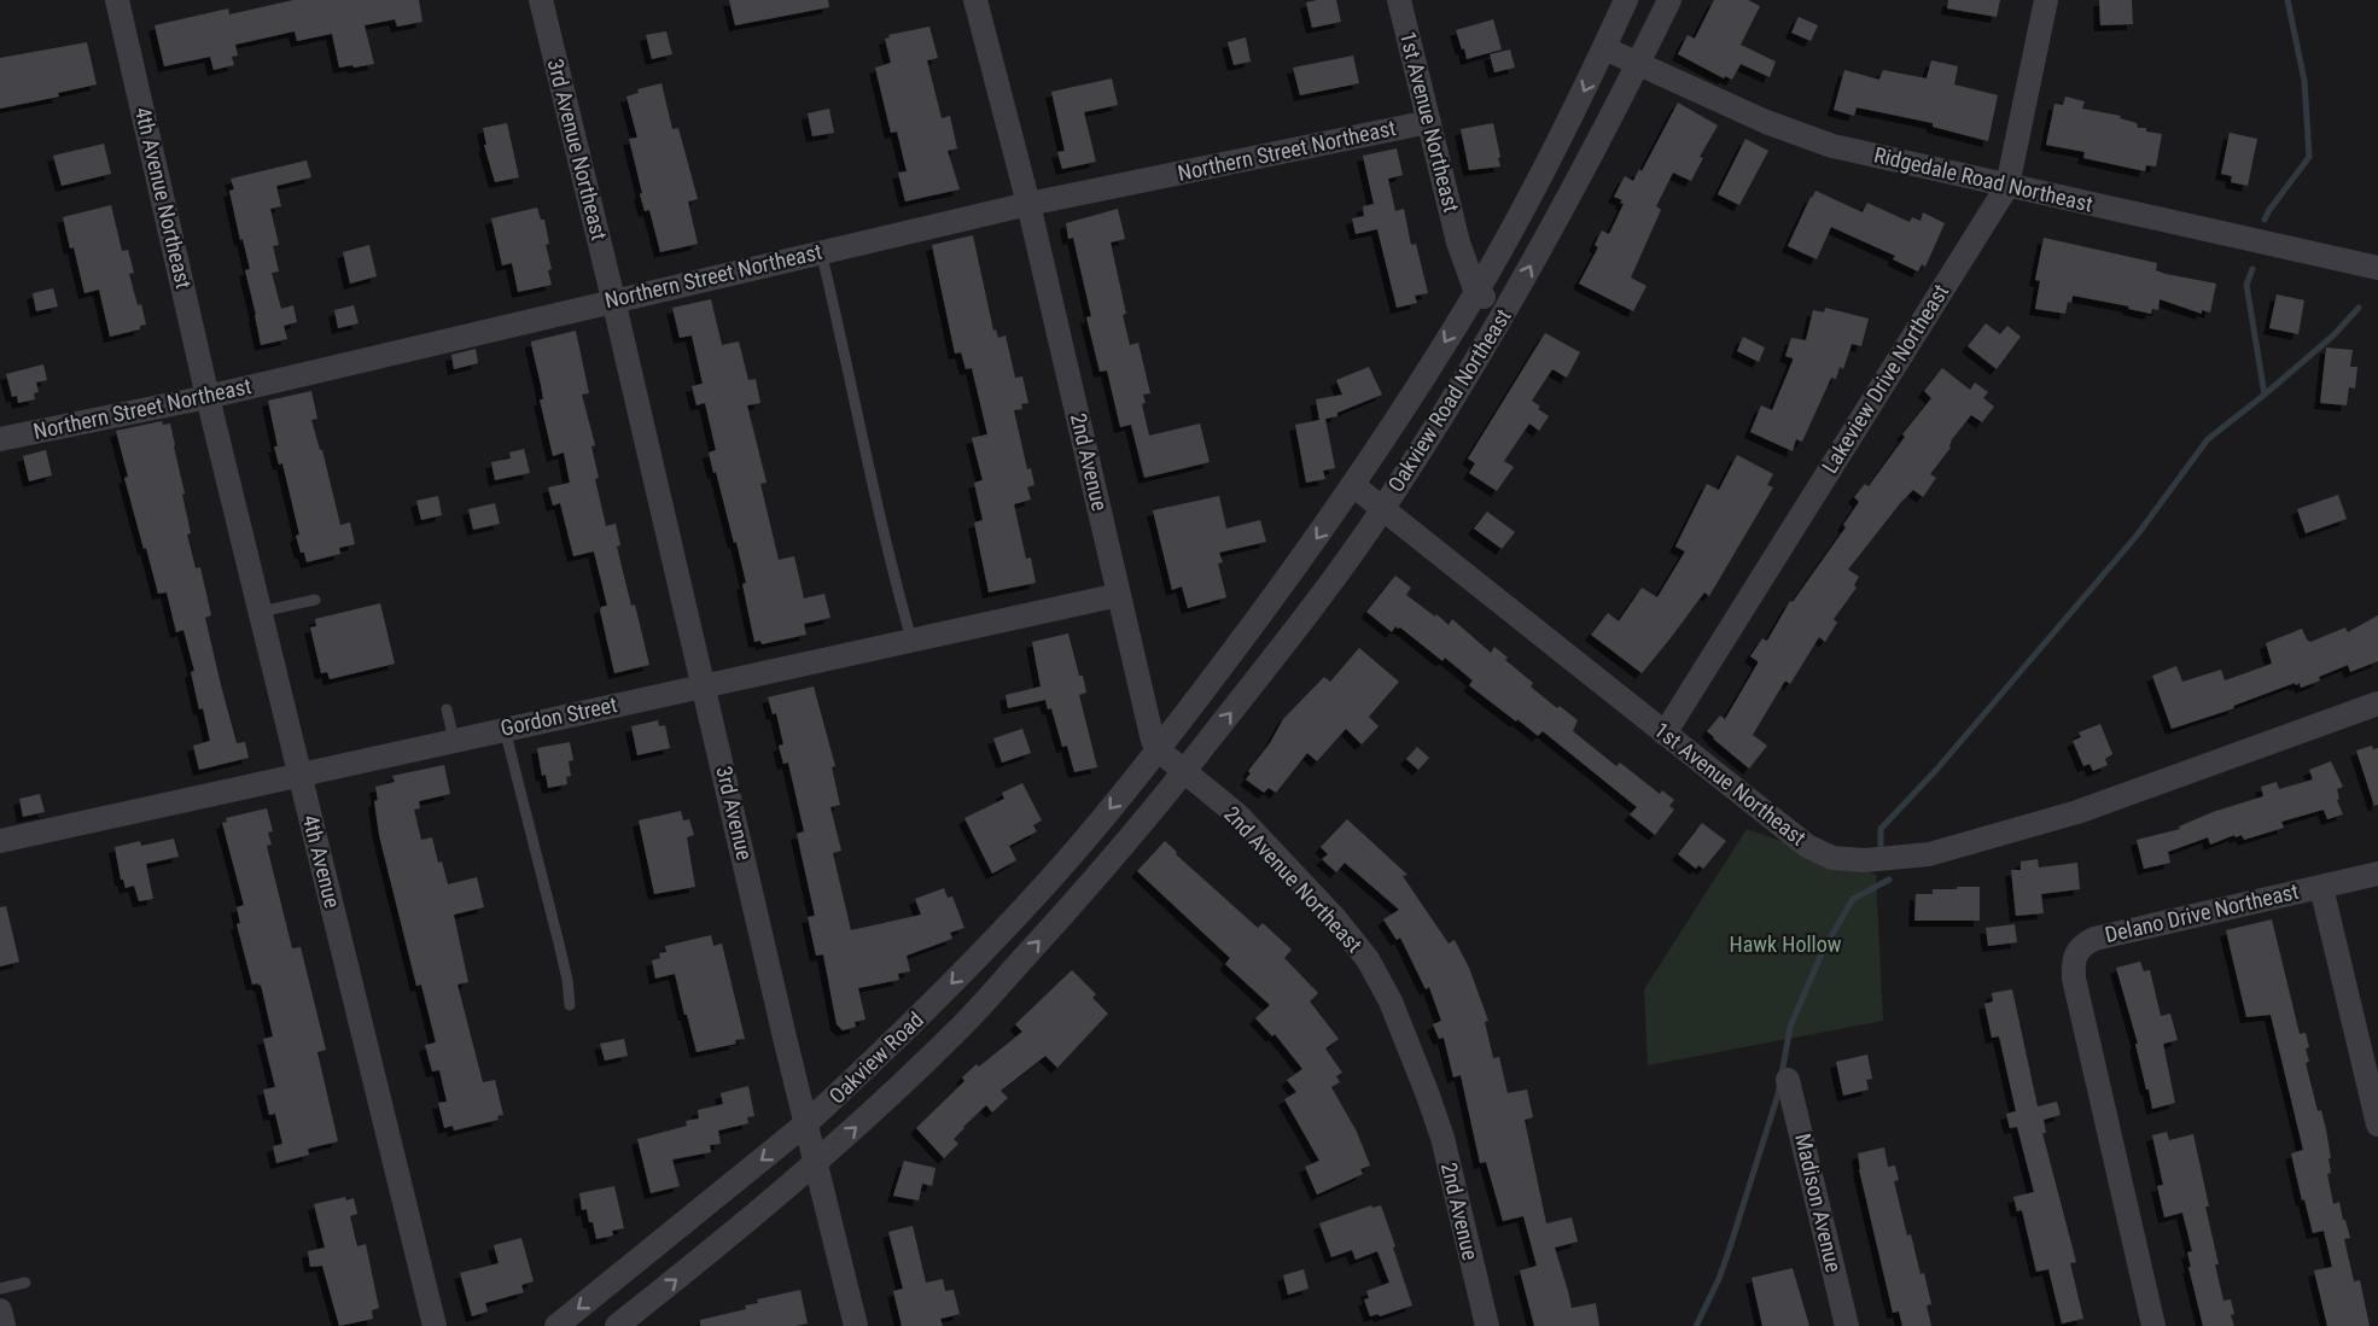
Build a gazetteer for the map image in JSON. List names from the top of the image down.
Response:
{
  "streets": {
    "street": [
      "1st Avenue Northeast",
      "3rd Avenue Northeast",
      "Northern Street Northeast",
      "Ridgedale Road Northeast",
      "4th Avenue Northeast",
      "Lakeview Drive Northeast",
      "Oakview Road Northeast",
      "2nd Avenue",
      "Gordon Street",
      "3rd Avenue",
      "4th Avenue",
      "2nd Avenue Northeast",
      "Delano Drive Northeast",
      "Oakview Road",
      "Madison Avenue"
    ]
  },
  "crossings": [
    ["1st Avenue Northeast", "Northern Street Northeast"],
    ["1st Avenue Northeast", "Lakeview Drive Northeast"],
    ["1st Avenue Northeast", "Oakview Road Northeast"],
    ["3rd Avenue Northeast", "Northern Street Northeast"],
    ["3rd Avenue Northeast", "3rd Avenue"],
    ["Northern Street Northeast", "4th Avenue Northeast"],
    ["Northern Street Northeast", "2nd Avenue"],
    ["Northern Street Northeast", "3rd Avenue"],
    ["Northern Street Northeast", "4th Avenue"],
    ["Ridgedale Road Northeast", "Lakeview Drive Northeast"],
    ["Ridgedale Road Northeast", "Oakview Road Northeast"],
    ["4th Avenue Northeast", "4th Avenue"],
    ["Oakview Road Northeast", "2nd Avenue"],
    ["Oakview Road Northeast", "2nd Avenue Northeast"],
    ["Oakview Road Northeast", "Oakview Road"],
    ["2nd Avenue", "Gordon Street"],
    ["2nd Avenue", "2nd Avenue Northeast"],
    ["2nd Avenue", "Oakview Road"],
    ["Gordon Street", "3rd Avenue"],
    ["Gordon Street", "4th Avenue"],
    ["3rd Avenue", "Oakview Road"],
    ["2nd Avenue Northeast", "Oakview Road"]
  ],
  "parks": ["Hawk Hollow"]
}
